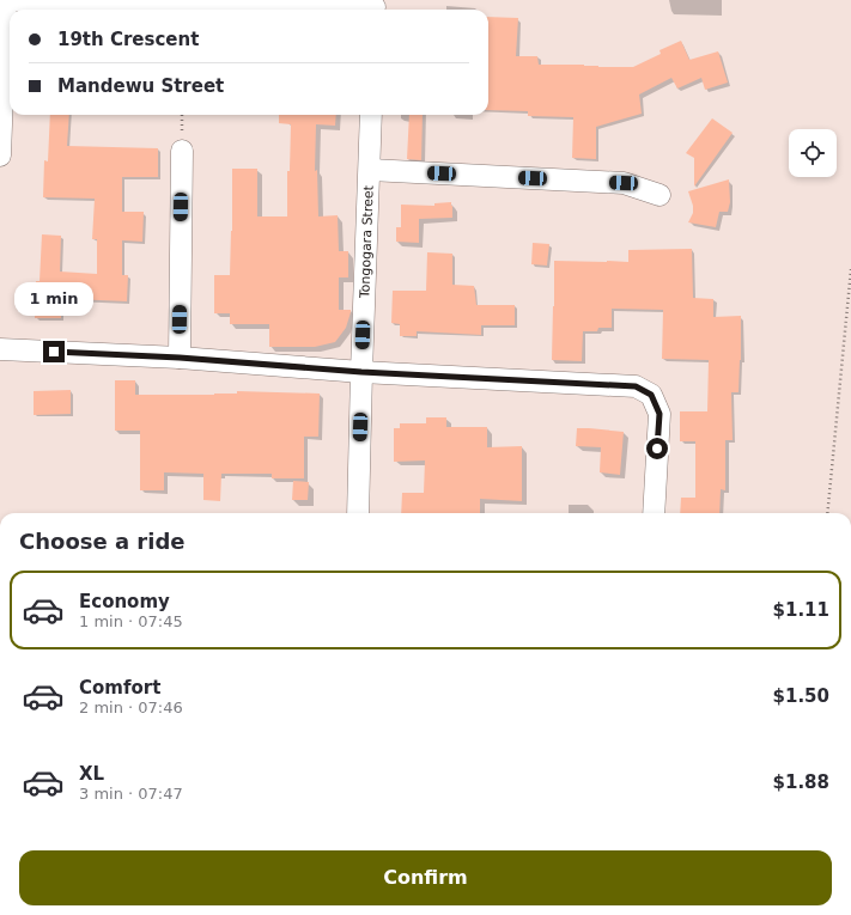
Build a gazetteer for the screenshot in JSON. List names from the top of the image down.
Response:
{
  "streets": {
    "street": ["Tongogara Street"]
  },
  "page": {
    "banner": ["19th Crescent", "Mandewu Street"],
    "bubble": "1 min",
    "heading": "Choose a ride",
    "list": [
      {
        "name": "Economy",
        "note": "1 min · 07:45",
        "value": "$1.11"
      },
      {
        "name": "Comfort",
        "note": "2 min · 07:46",
        "value": "$1.50"
      },
      {
        "name": "XL",
        "note": "3 min · 07:47",
        "value": "$1.88"
      }
    ],
    "buttons": "Confirm"
  }
}
